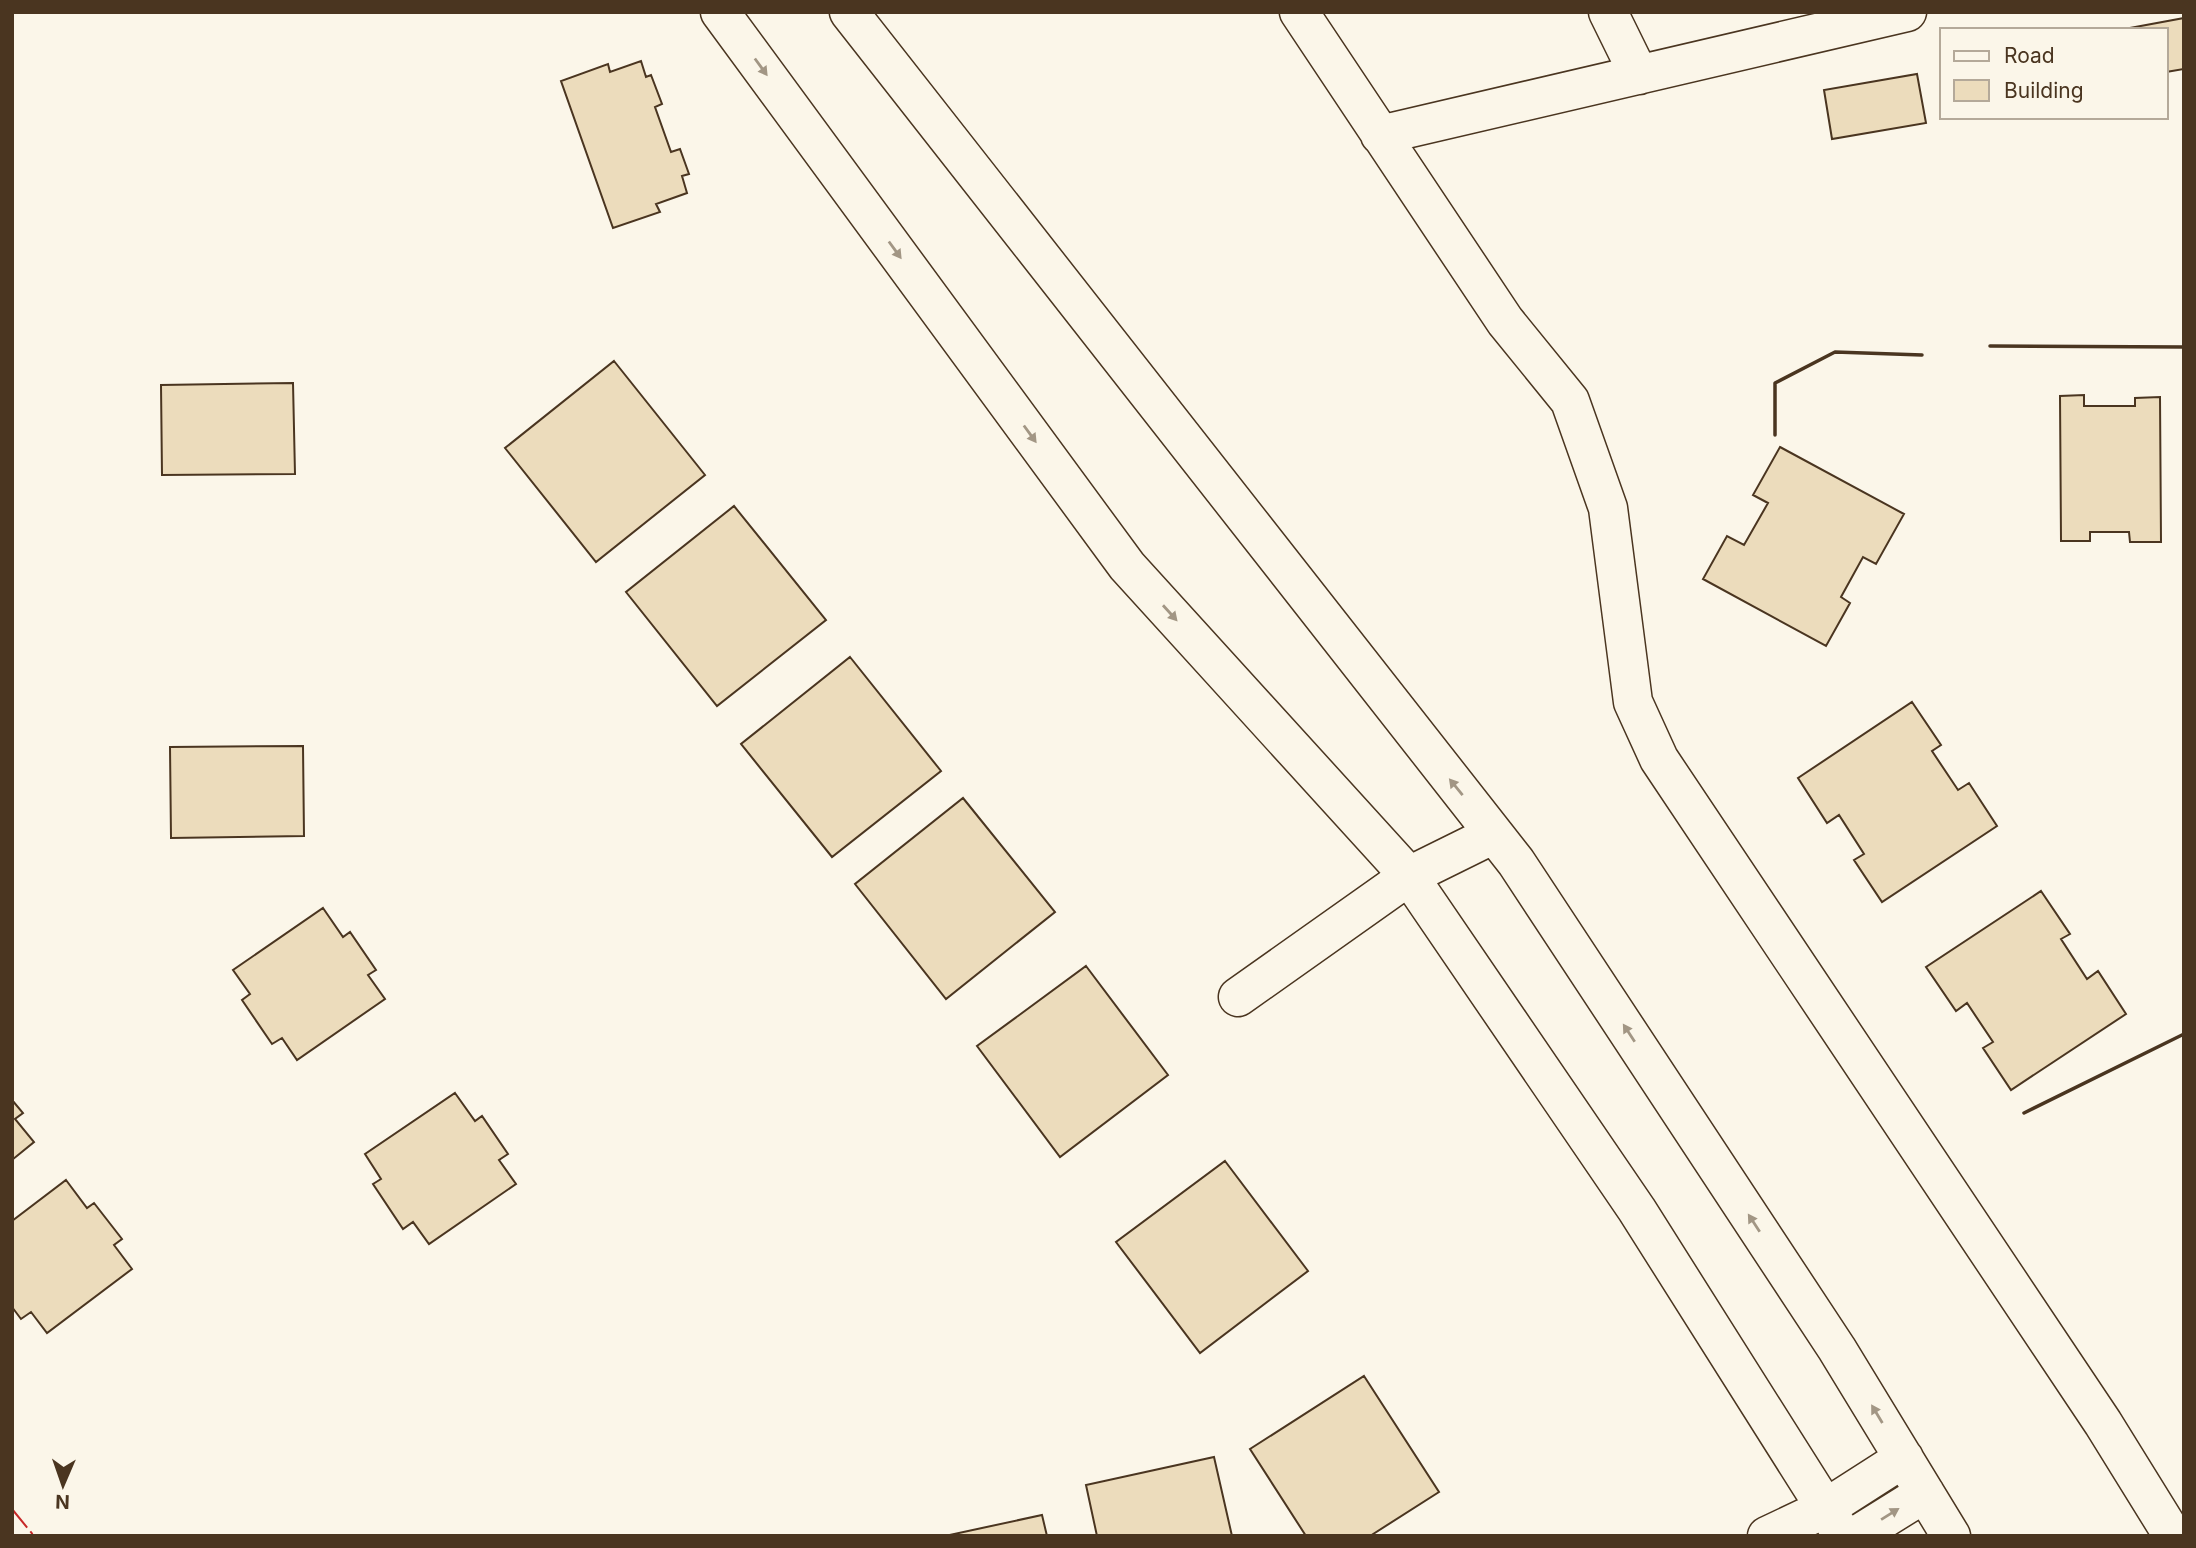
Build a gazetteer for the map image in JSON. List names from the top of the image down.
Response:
{
  "legend": ["Road", "Building"],
  "north": "bottom"
}
